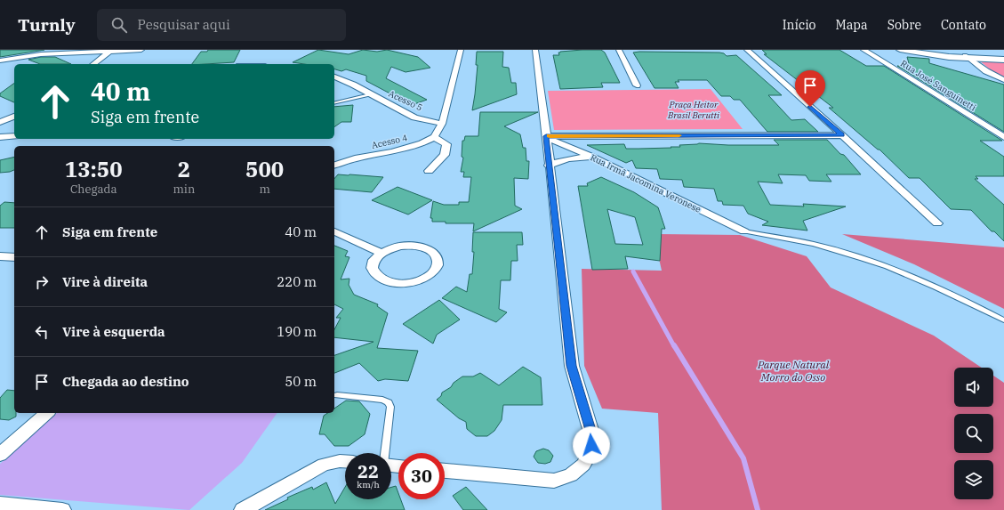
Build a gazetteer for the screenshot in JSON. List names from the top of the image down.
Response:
{
  "streets": {
    "street": [
      "Rua José Sanguinetti",
      "Acesso 5",
      "Acesso 4",
      "Rua Irmã Jacomina Veronese"
    ]
  },
  "parks": ["Praça Heitor Brasil Berutti", "Parque Natural Morro do Osso"],
  "page": {
    "header": "Turnly",
    "search": "Pesquisar aqui",
    "nav": [
      "Início",
      "Mapa",
      "Sobre",
      "Contato"
    ],
    "turn": ["40 m", "Siga em frente"],
    "eta": [
      "13:50",
      "Chegada",
      "2",
      "min",
      "500",
      "m"
    ],
    "list": [
      {
        "name": "Siga em frente",
        "value": "40 m"
      },
      {
        "name": "Vire à direita",
        "value": "220 m"
      },
      {
        "name": "Vire à esquerda",
        "value": "190 m"
      },
      {
        "name": "Chegada ao destino",
        "value": "50 m"
      }
    ],
    "speed": "22 km/h",
    "limit": "30"
  }
}
